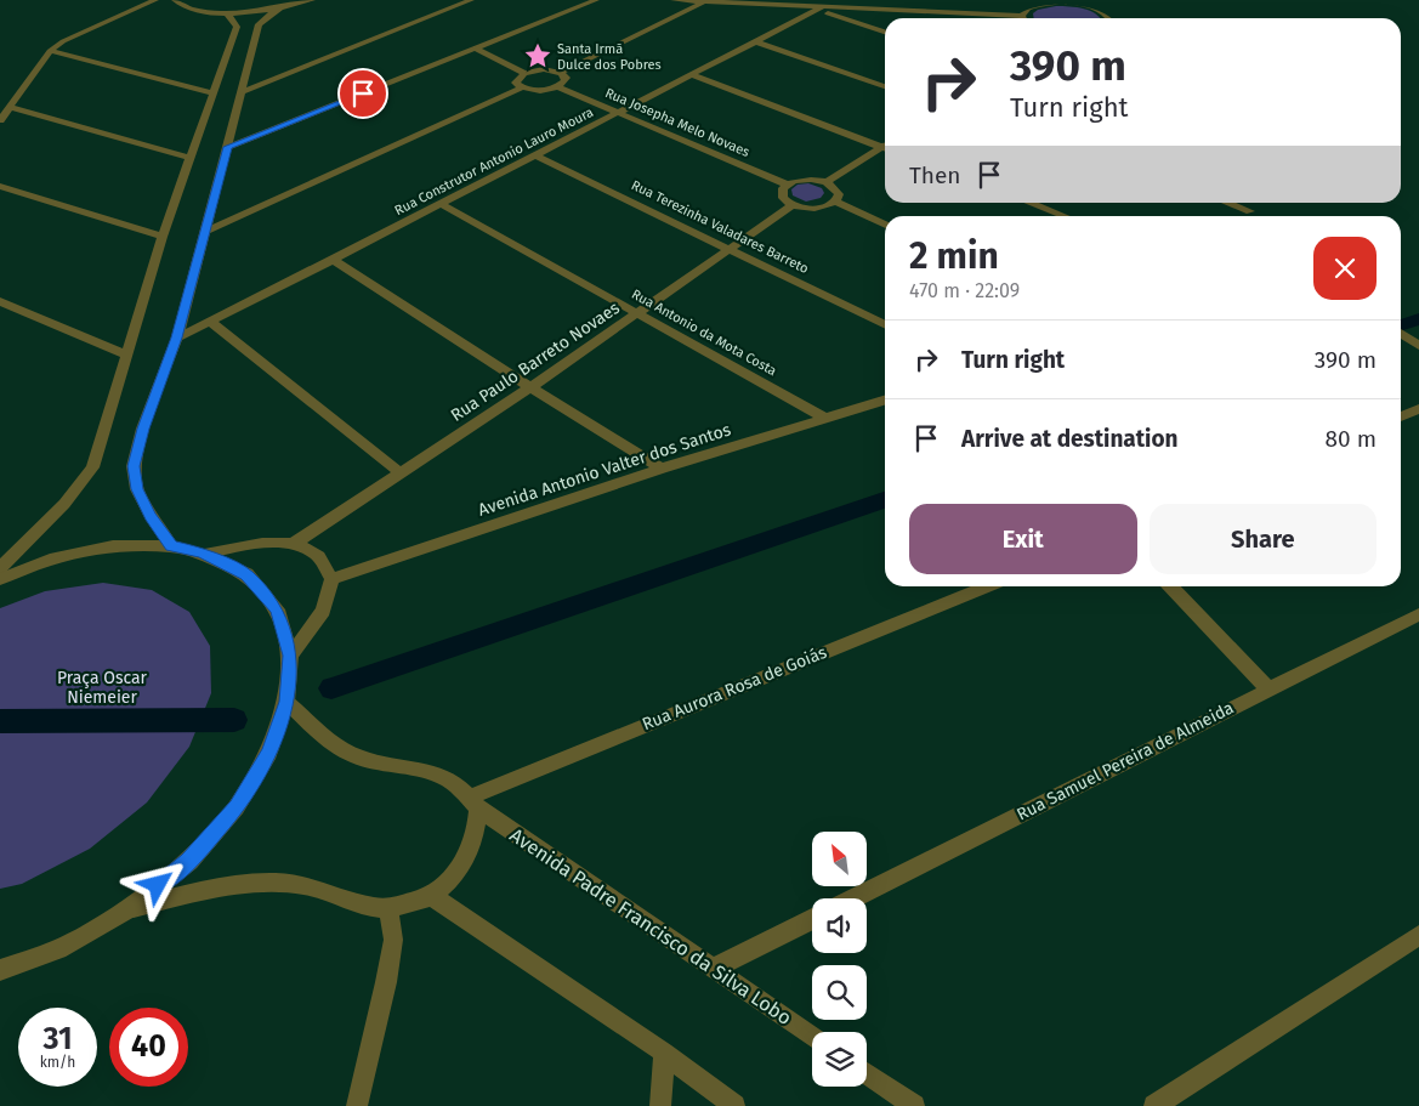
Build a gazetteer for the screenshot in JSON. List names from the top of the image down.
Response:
{
  "streets": {
    "street": [
      "Rua Josepha Melo Novaes",
      "Rua Construtor Antonio Lauro Moura",
      "Rua Terezinha Valadares Barreto",
      "Rua Antonio da Mota Costa",
      "Rua Paulo Barreto Novaes",
      "Avenida Antonio Valter dos Santos",
      "Rua Aurora Rosa de Goiás",
      "Rua Samuel Pereira de Almeida",
      "Avenida Padre Francisco da Silva Lobo"
    ]
  },
  "crossings": [
    ["Rua Josepha Melo Novaes", "Rua Construtor Antonio Lauro Moura"],
    ["Rua Construtor Antonio Lauro Moura", "Rua Terezinha Valadares Barreto"],
    ["Rua Construtor Antonio Lauro Moura", "Rua Antonio da Mota Costa"],
    ["Rua Terezinha Valadares Barreto", "Rua Paulo Barreto Novaes"],
    ["Rua Antonio da Mota Costa", "Rua Paulo Barreto Novaes"],
    ["Rua Antonio da Mota Costa", "Avenida Antonio Valter dos Santos"],
    ["Rua Aurora Rosa de Goiás", "Avenida Padre Francisco da Silva Lobo"]
  ],
  "parks": ["Praça Oscar Niemeier"],
  "places": {
    "place": ["Santa Irmã Dulce dos Pobres"]
  },
  "north": "top left",
  "page": {
    "turn": ["390 m", "Turn right"],
    "then": "Then",
    "heading": ["2 min", "470 m · 22:09"],
    "list": [
      {
        "name": "Turn right",
        "value": "390 m"
      },
      {
        "name": "Arrive at destination",
        "value": "80 m"
      }
    ],
    "buttons": ["Exit", "Share"],
    "speed": "31 km/h",
    "limit": "40"
  }
}
